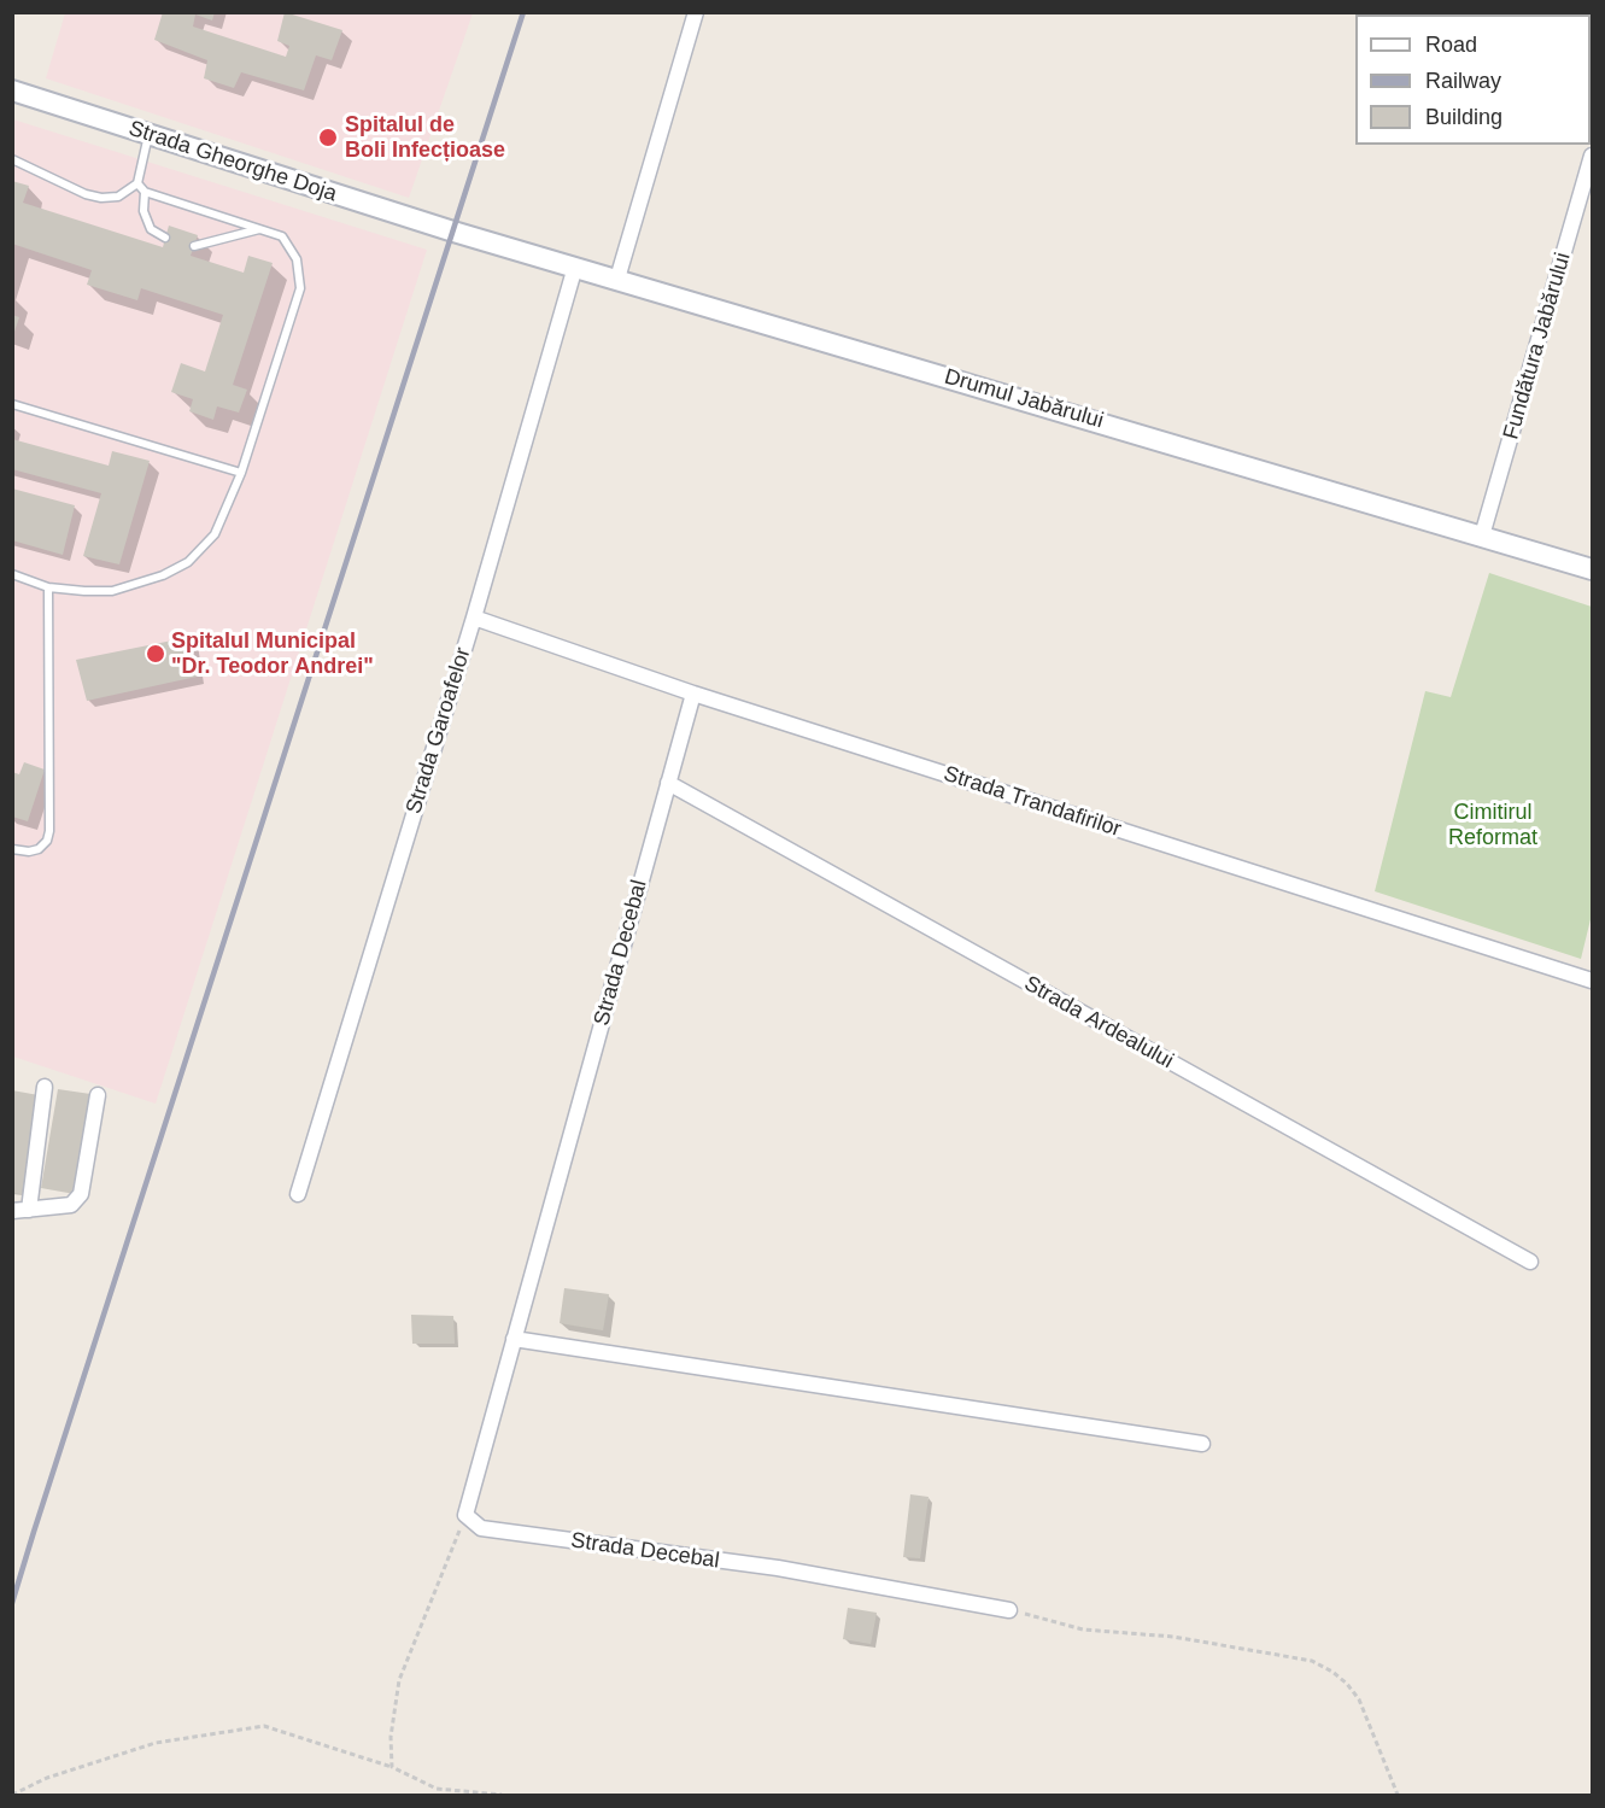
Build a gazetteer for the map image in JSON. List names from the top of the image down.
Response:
{
  "streets": {
    "main road": ["Strada Gheorghe Doja", "Drumul Jabărului"],
    "street": [
      "Fundătura Jabărului",
      "Strada Garoafelor",
      "Strada Trandafirilor",
      "Strada Decebal",
      "Strada Ardealului"
    ]
  },
  "crossings": [
    ["Strada Gheorghe Doja", "Drumul Jabărului"],
    ["Fundătura Jabărului", "Drumul Jabărului"],
    ["Drumul Jabărului", "Strada Garoafelor"],
    ["Strada Garoafelor", "Strada Trandafirilor"],
    ["Strada Trandafirilor", "Strada Decebal"],
    ["Strada Decebal", "Strada Ardealului"]
  ],
  "parks": ["Cimitirul Reformat"],
  "places": ["Spitalul de Boli Infecțioase", "Spitalul Municipal \"Dr. Teodor Andrei\""],
  "legend": ["Road", "Railway", "Building"]
}
